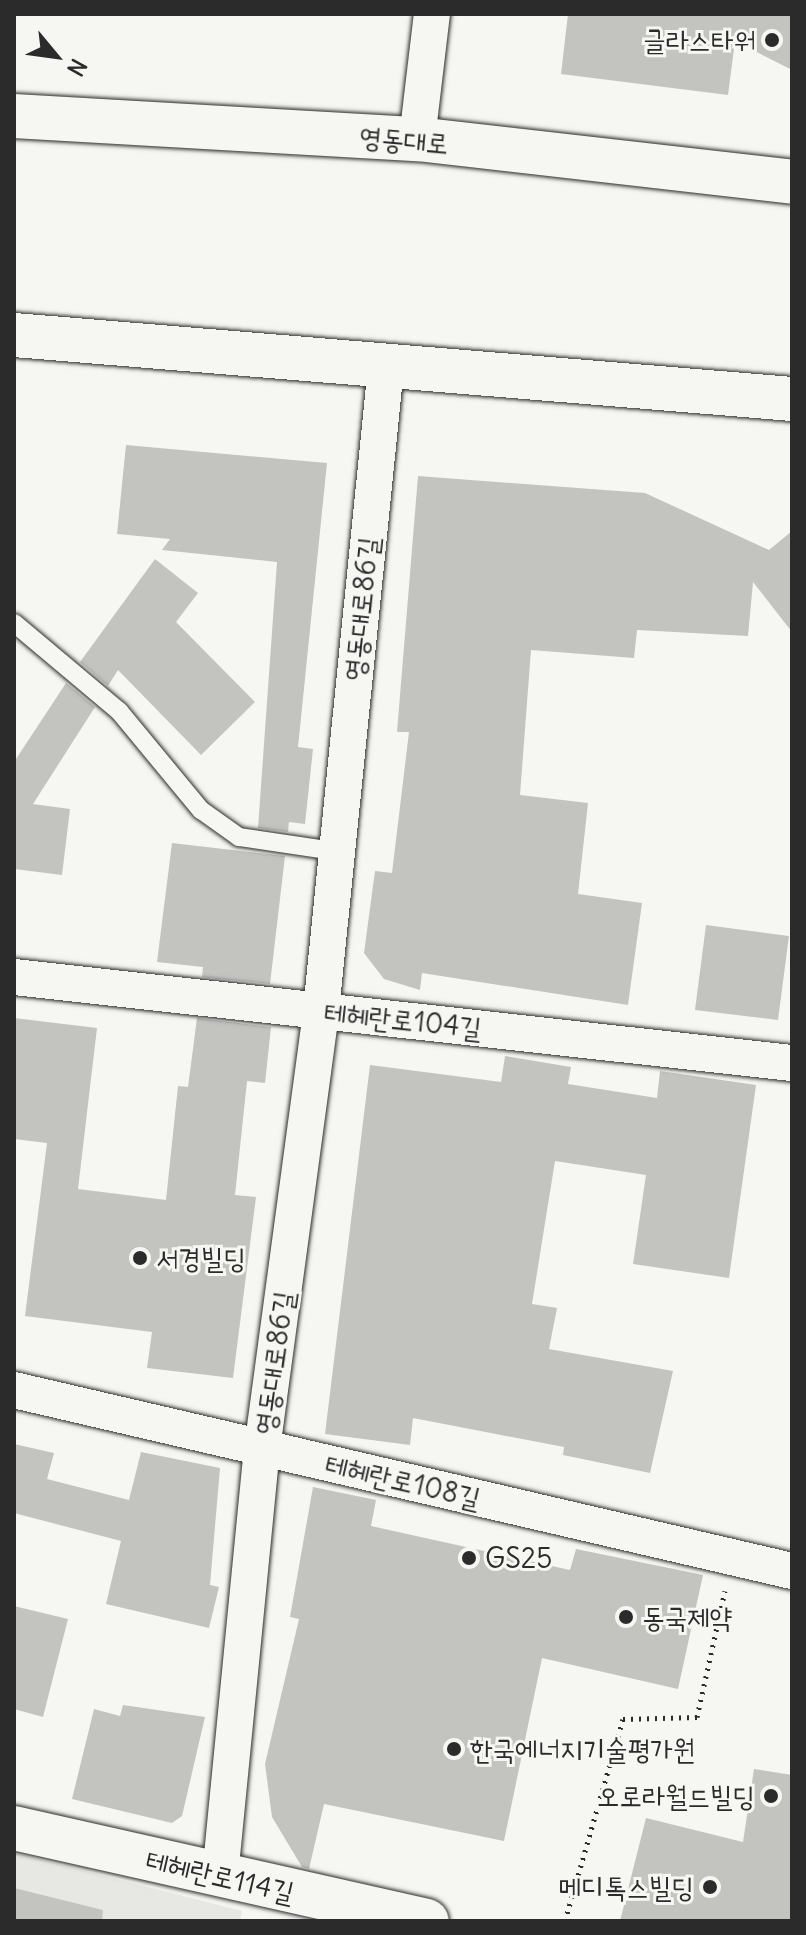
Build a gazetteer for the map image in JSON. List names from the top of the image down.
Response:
{
  "streets": {
    "main road": ["영동대로", "테헤란로114길"],
    "street": ["영동대로86길", "테헤란로104길", "테헤란로108길"]
  },
  "crossings": [
    ["영동대로86길", "테헤란로104길"],
    ["영동대로86길", "테헤란로108길"],
    ["영동대로86길", "테헤란로114길"]
  ],
  "places": [
    "글라스타워",
    "서경빌딩",
    "GS25",
    "동국제약",
    "한국에너지기술평가원",
    "오로라월드빌딩",
    "메디톡스빌딩"
  ],
  "north": "bottom right"
}
